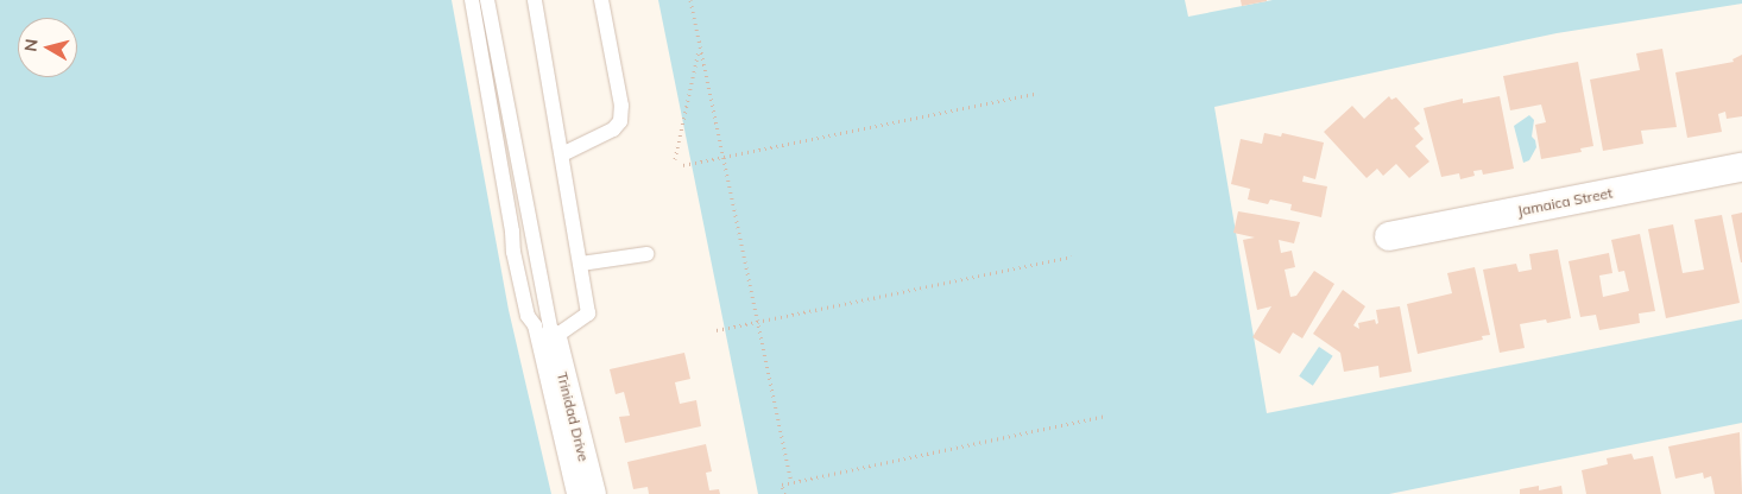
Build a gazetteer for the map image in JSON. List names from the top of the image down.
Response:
{
  "streets": {
    "street": ["Jamaica Street", "Trinidad Drive"]
  },
  "north": "left"
}
